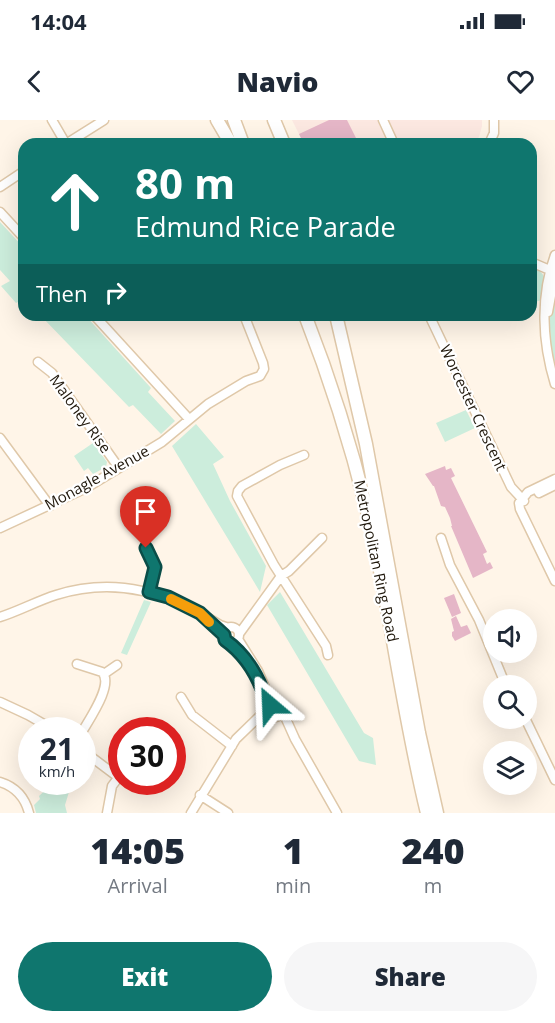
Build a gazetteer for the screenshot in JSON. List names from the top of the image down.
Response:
{
  "streets": {
    "highway": ["Metropolitan Ring Road"],
    "street": ["Worcester Crescent", "Maloney Rise", "Monagle Avenue"]
  },
  "crossings": [
    ["Maloney Rise", "Monagle Avenue"]
  ],
  "page": {
    "status": "14:04",
    "header": "Navio",
    "turn": ["80 m", "Edmund Rice Parade"],
    "then": "Then",
    "speed": "21 km/h",
    "limit": "30",
    "eta": [
      "14:05",
      "Arrival",
      "1",
      "min",
      "240",
      "m"
    ],
    "buttons": ["Exit", "Share"]
  }
}
